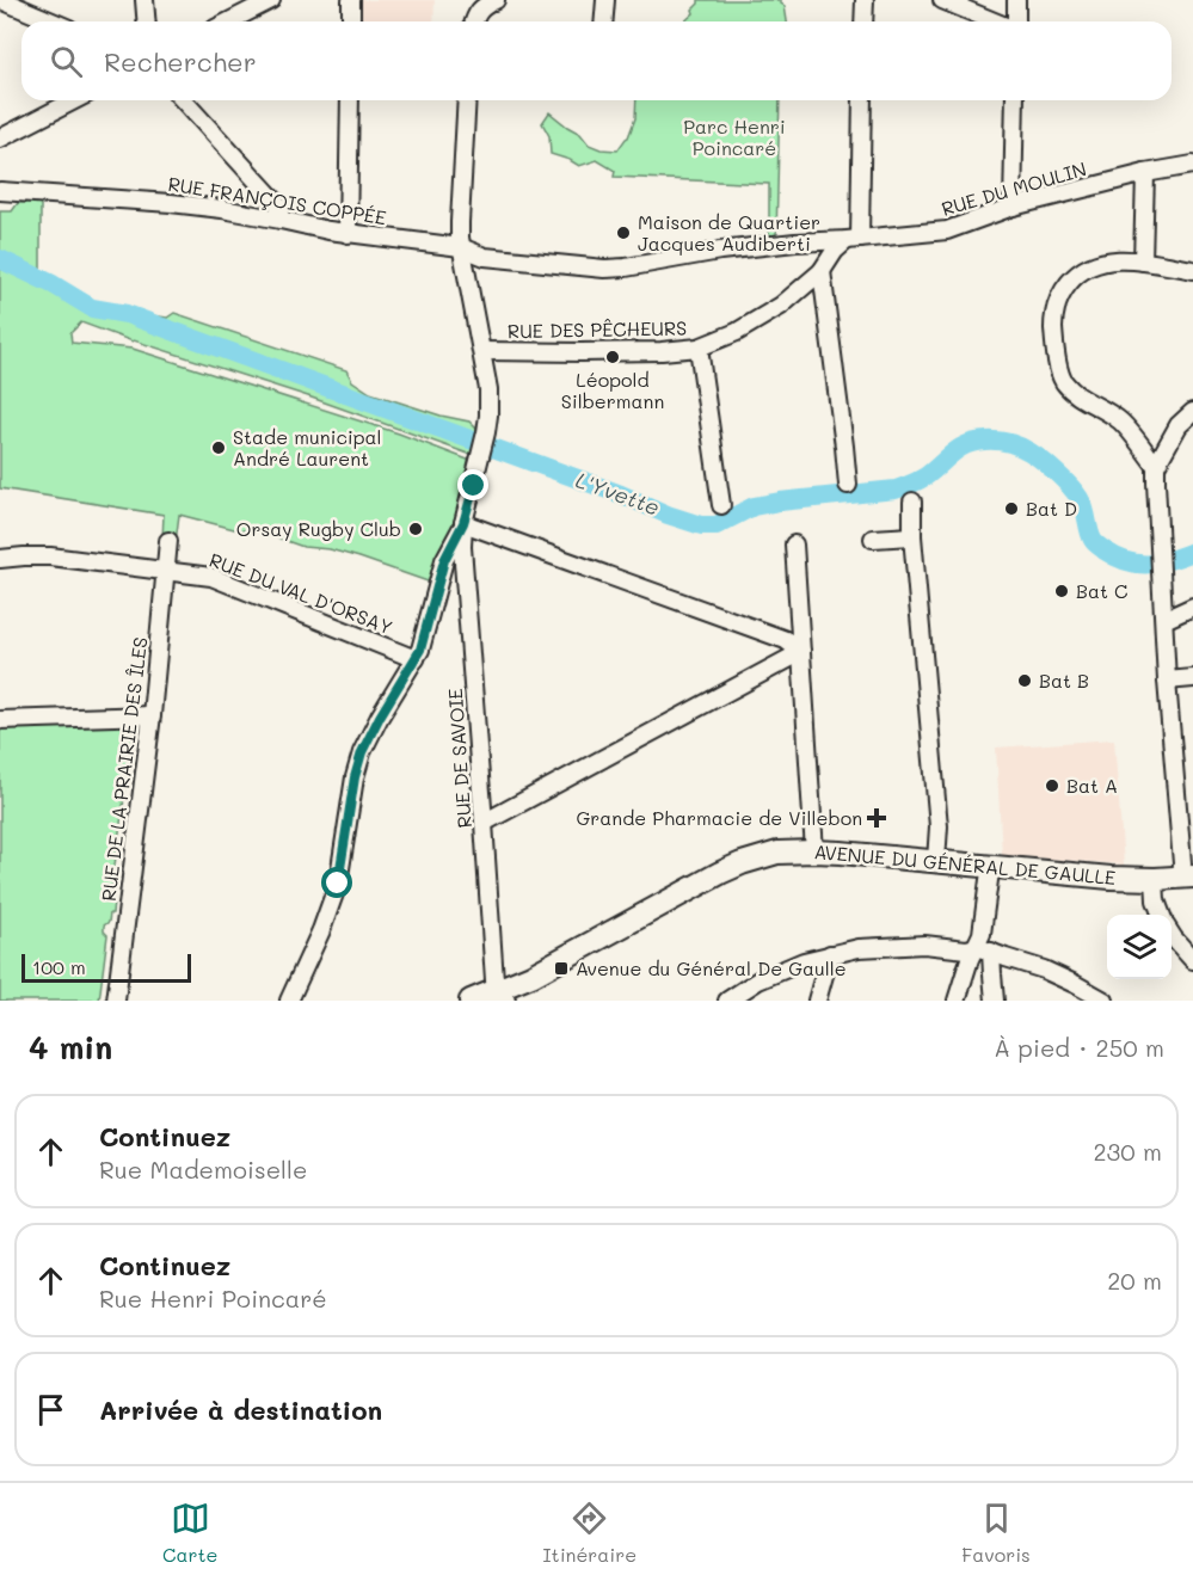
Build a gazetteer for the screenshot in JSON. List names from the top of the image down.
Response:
{
  "streets": {
    "main road": ["AVENUE DU GÉNÉRAL DE GAULLE"],
    "street": [
      "RUE DU MOULIN",
      "RUE FRANÇOIS COPPÉE",
      "RUE DES PÊCHEURS",
      "RUE DU VAL D'ORSAY",
      "RUE DE SAVOIE",
      "RUE DE LA PRAIRIE DES ÎLES"
    ]
  },
  "crossings": [
    ["RUE DU MOULIN", "RUE FRANÇOIS COPPÉE"],
    ["RUE DU MOULIN", "RUE DES PÊCHEURS"],
    ["RUE DU VAL D'ORSAY", "RUE DE LA PRAIRIE DES ÎLES"],
    ["RUE DE SAVOIE", "AVENUE DU GÉNÉRAL DE GAULLE"]
  ],
  "water": ["L'Yvette"],
  "parks": ["Parc Henri Poincaré"],
  "places": {
    "other": [
      "Maison de Quartier Jacques Audiberti",
      "Léopold Silbermann",
      "Stade municipal André Laurent",
      "Bat D",
      "Orsay Rugby Club",
      "Bat C",
      "Bat B",
      "Bat A"
    ],
    "health": ["Grande Pharmacie de Villebon"],
    "transit": ["Avenue du Général De Gaulle"]
  },
  "scale_bar": "100 m",
  "page": {
    "search": "Rechercher",
    "scale": "100 m",
    "heading": ["4 min", "À pied · 250 m"],
    "list": [
      ["Continuez", "Rue Mademoiselle", "230 m"],
      ["Continuez", "Rue Henri Poincaré", "20 m"],
      "Arrivée à destination"
    ],
    "nav": ["Carte", "Itinéraire", "Favoris"]
  }
}
